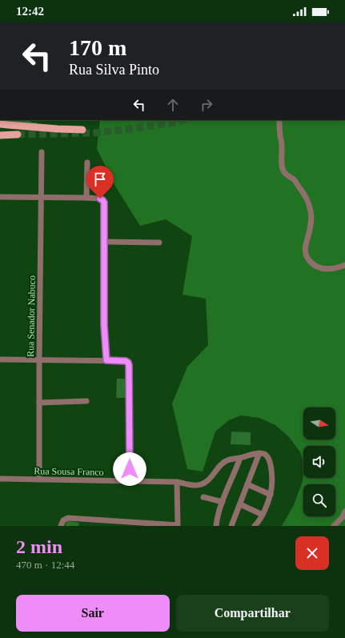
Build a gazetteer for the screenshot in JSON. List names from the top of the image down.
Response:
{
  "streets": {
    "street": ["Rua Senador Nabuco", "Rua Sousa Franco"]
  },
  "crossings": [
    ["Rua Senador Nabuco", "Rua Sousa Franco"]
  ],
  "north": "right",
  "page": {
    "status": "12:42",
    "turn": ["170 m", "Rua Silva Pinto"],
    "heading": ["2 min", "470 m · 12:44"],
    "buttons": ["Sair", "Compartilhar"]
  }
}
